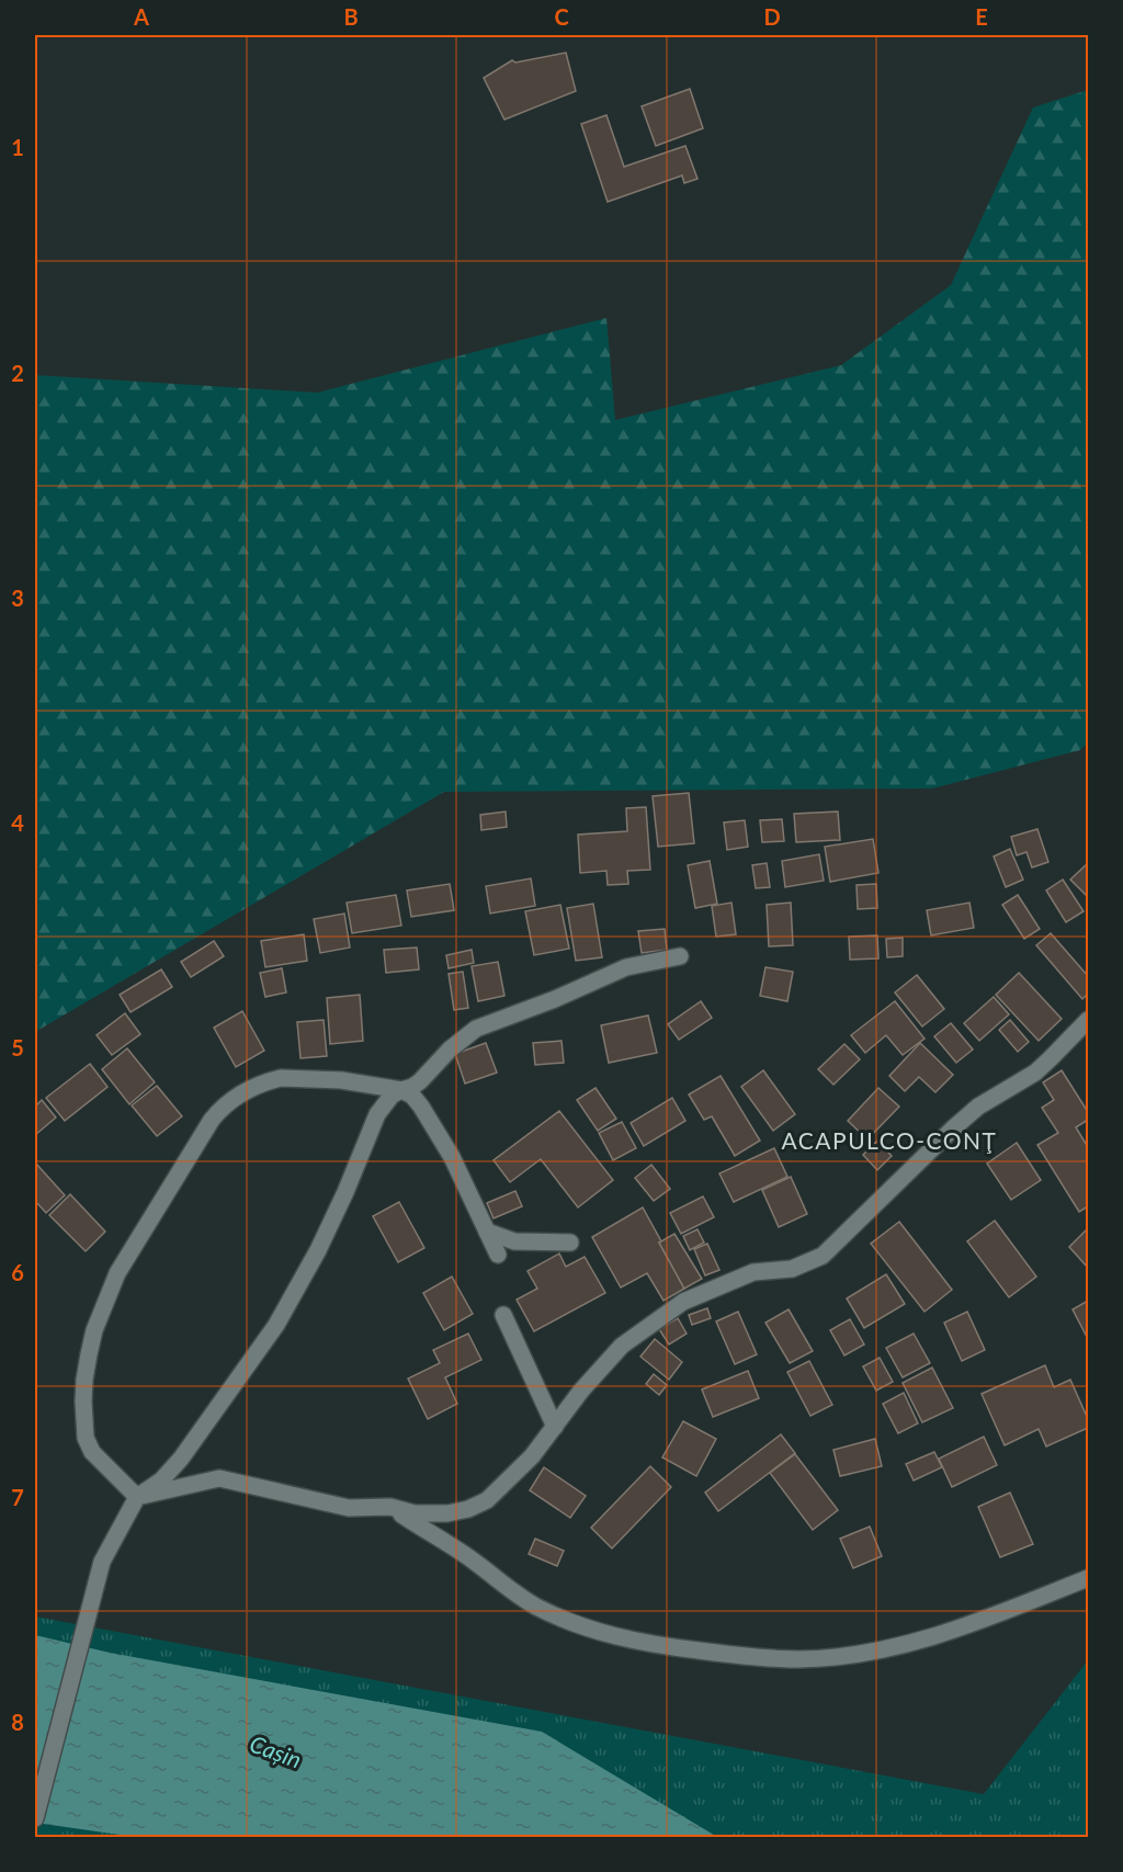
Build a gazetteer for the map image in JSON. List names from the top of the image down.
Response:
{
  "districts": ["ACAPULCO-CONŢ"],
  "water": ["Cașin"],
  "grid": {
    "columns": [
      "A",
      "B",
      "C",
      "D",
      "E"
    ],
    "rows": [
      "1",
      "2",
      "3",
      "4",
      "5",
      "6",
      "7",
      "8"
    ]
  }
}
